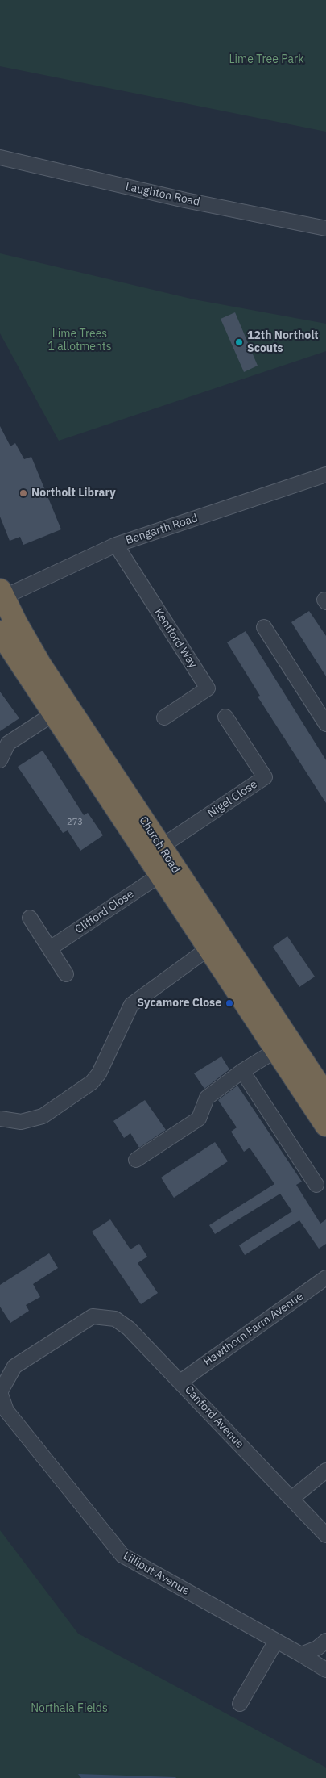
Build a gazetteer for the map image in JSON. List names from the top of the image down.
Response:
{
  "streets": {
    "highway": ["Church Road"],
    "street": [
      "Laughton Road",
      "Bengarth Road",
      "Kentford Way",
      "Nigel Close",
      "Clifford Close",
      "Hawthorn Farm Avenue",
      "Canford Avenue",
      "Lilliput Avenue"
    ]
  },
  "crossings": [
    ["Bengarth Road", "Kentford Way"],
    ["Bengarth Road", "Church Road"],
    ["Nigel Close", "Church Road"],
    ["Church Road", "Clifford Close"],
    ["Hawthorn Farm Avenue", "Canford Avenue"],
    ["Canford Avenue", "Lilliput Avenue"]
  ],
  "parks": ["Lime Tree Park", "Lime Trees 1 allotments", "Northala Fields"],
  "places": ["12th Northolt Scouts", "Northolt Library", "Sycamore Close"],
  "house_numbers": ["273"]
}
